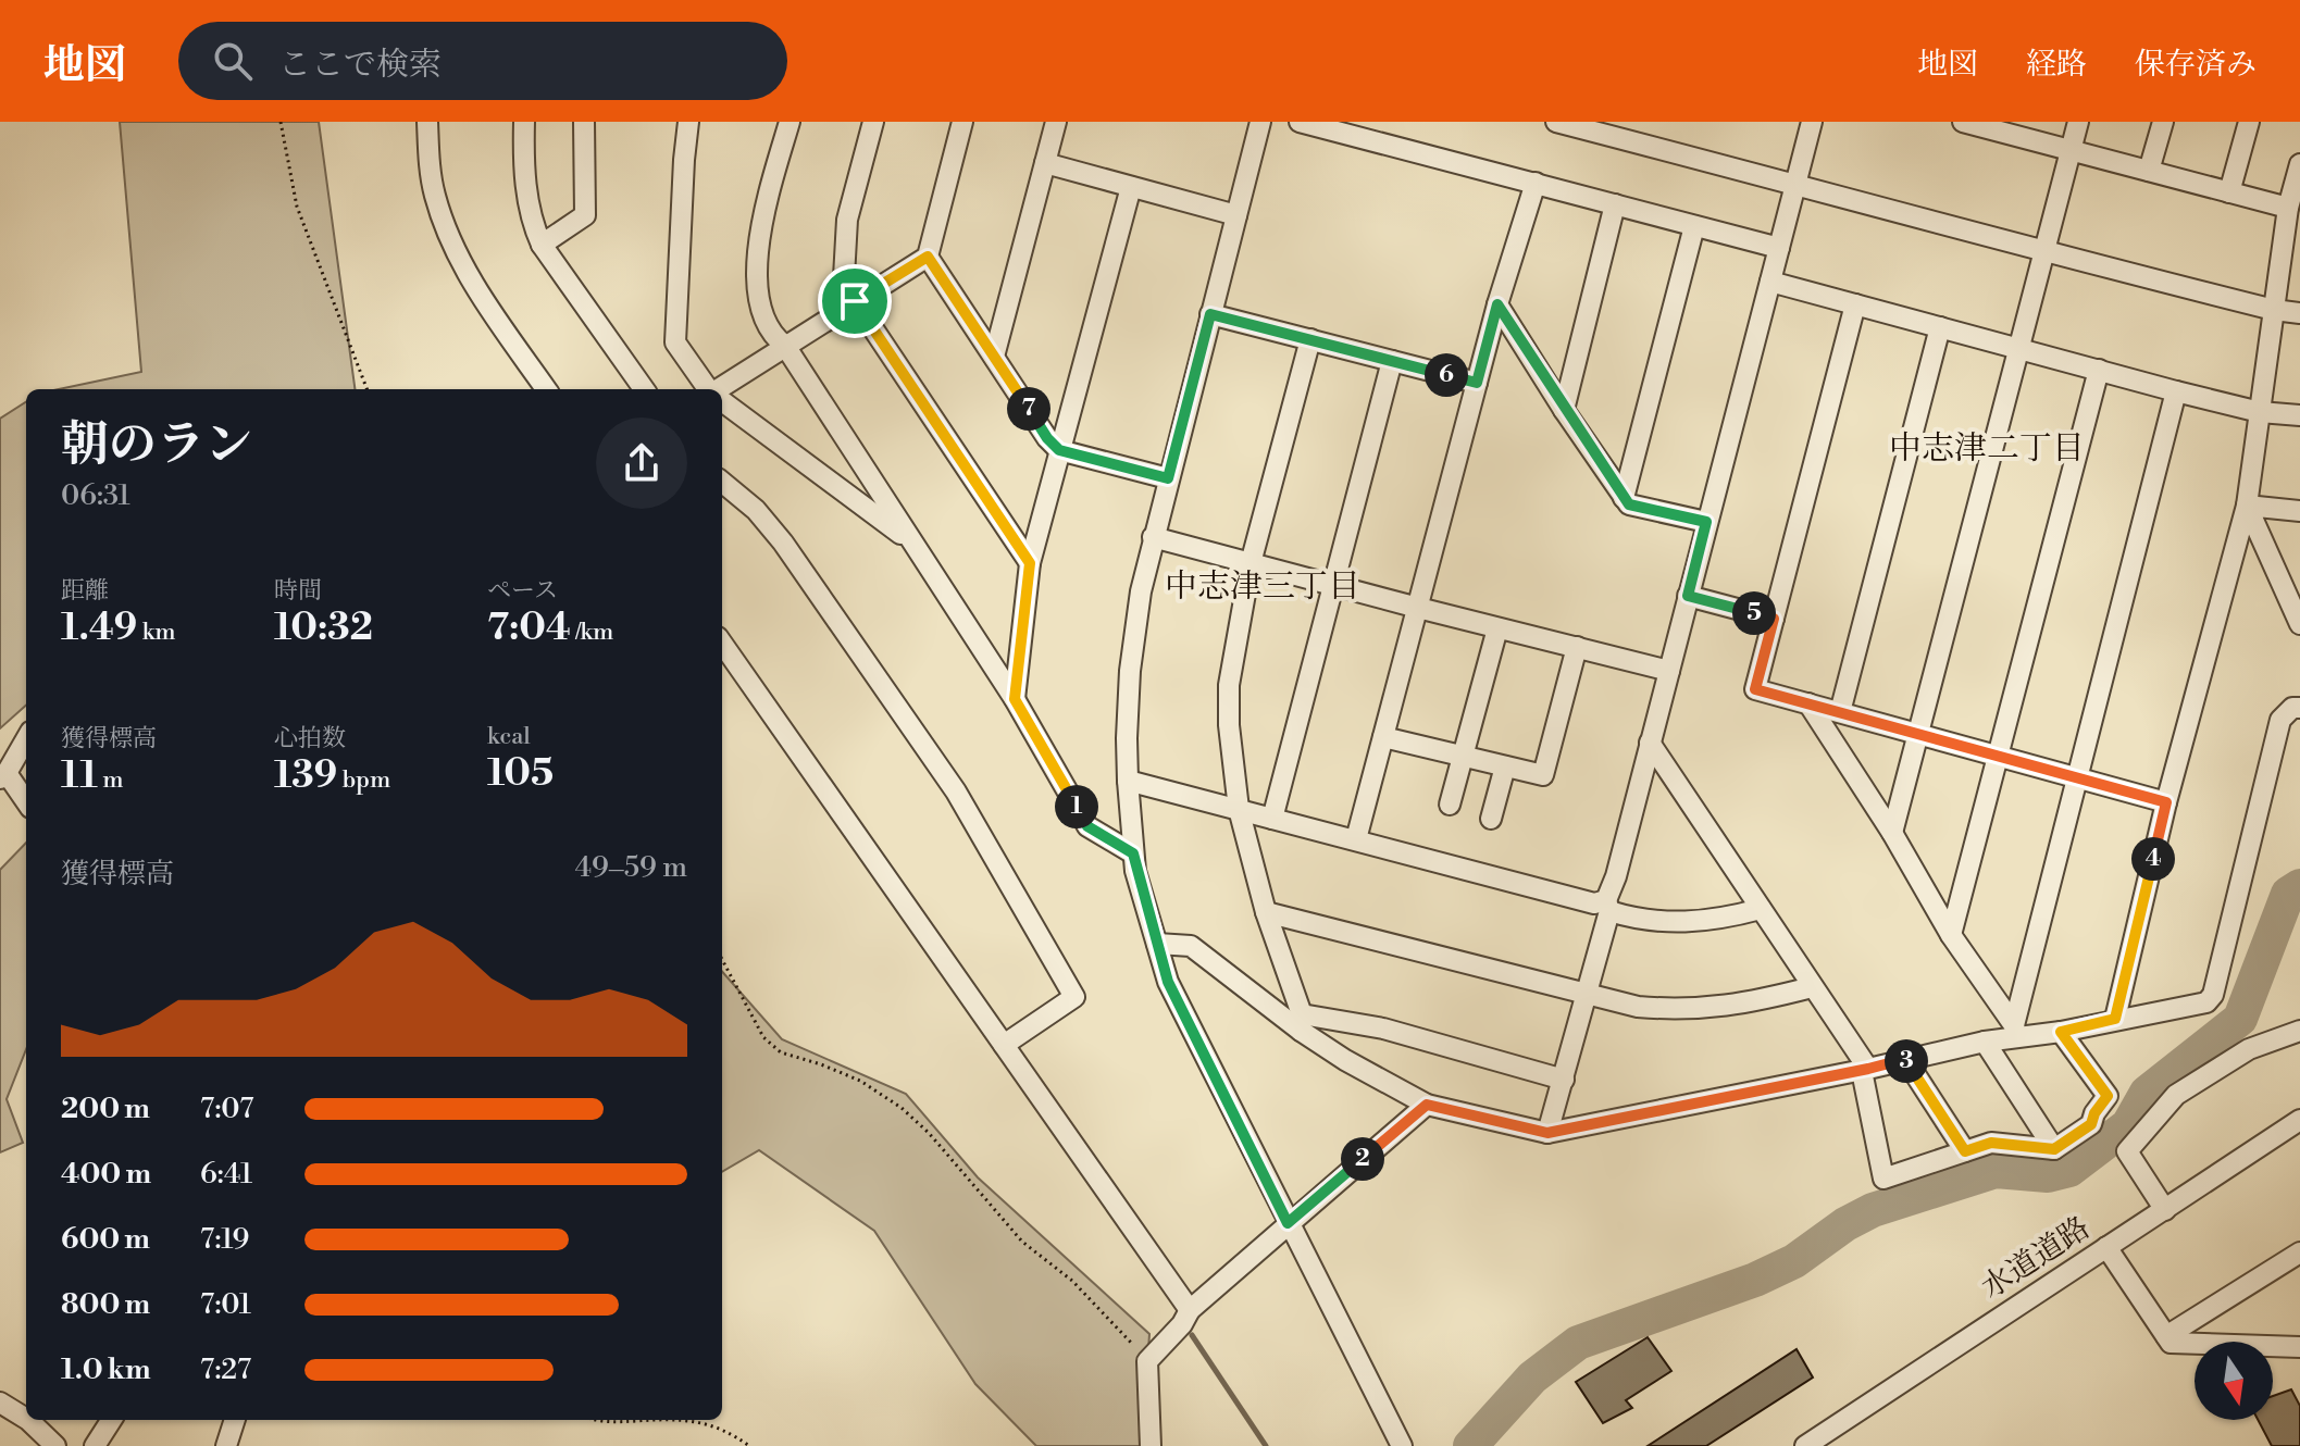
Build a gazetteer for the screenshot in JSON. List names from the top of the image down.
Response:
{
  "streets": {
    "street": ["水道道路"]
  },
  "districts": ["中志津二丁目", "中志津三丁目"],
  "north": "bottom",
  "page": {
    "header": "地図",
    "search": "ここで検索",
    "nav": ["地図", "経路", "保存済み"],
    "pins": [
      "6",
      "7",
      "5",
      "1",
      "4",
      "3",
      "2"
    ],
    "heading": ["朝のラン", "06:31"],
    "stats": [
      ["距離", "1.49 km"],
      ["時間", "10:32"],
      ["ペース", "7:04 /km"],
      ["獲得標高", "11 m"],
      ["心拍数", "139 bpm"],
      ["kcal", "105"]
    ],
    "chart": ["獲得標高", "49–59 m"],
    "list": [
      {
        "name": "200 m",
        "note": "7:07"
      },
      {
        "name": "400 m",
        "note": "6:41"
      },
      {
        "name": "600 m",
        "note": "7:19"
      },
      {
        "name": "800 m",
        "note": "7:01"
      },
      {
        "name": "1.0 km",
        "note": "7:27"
      }
    ]
  }
}
